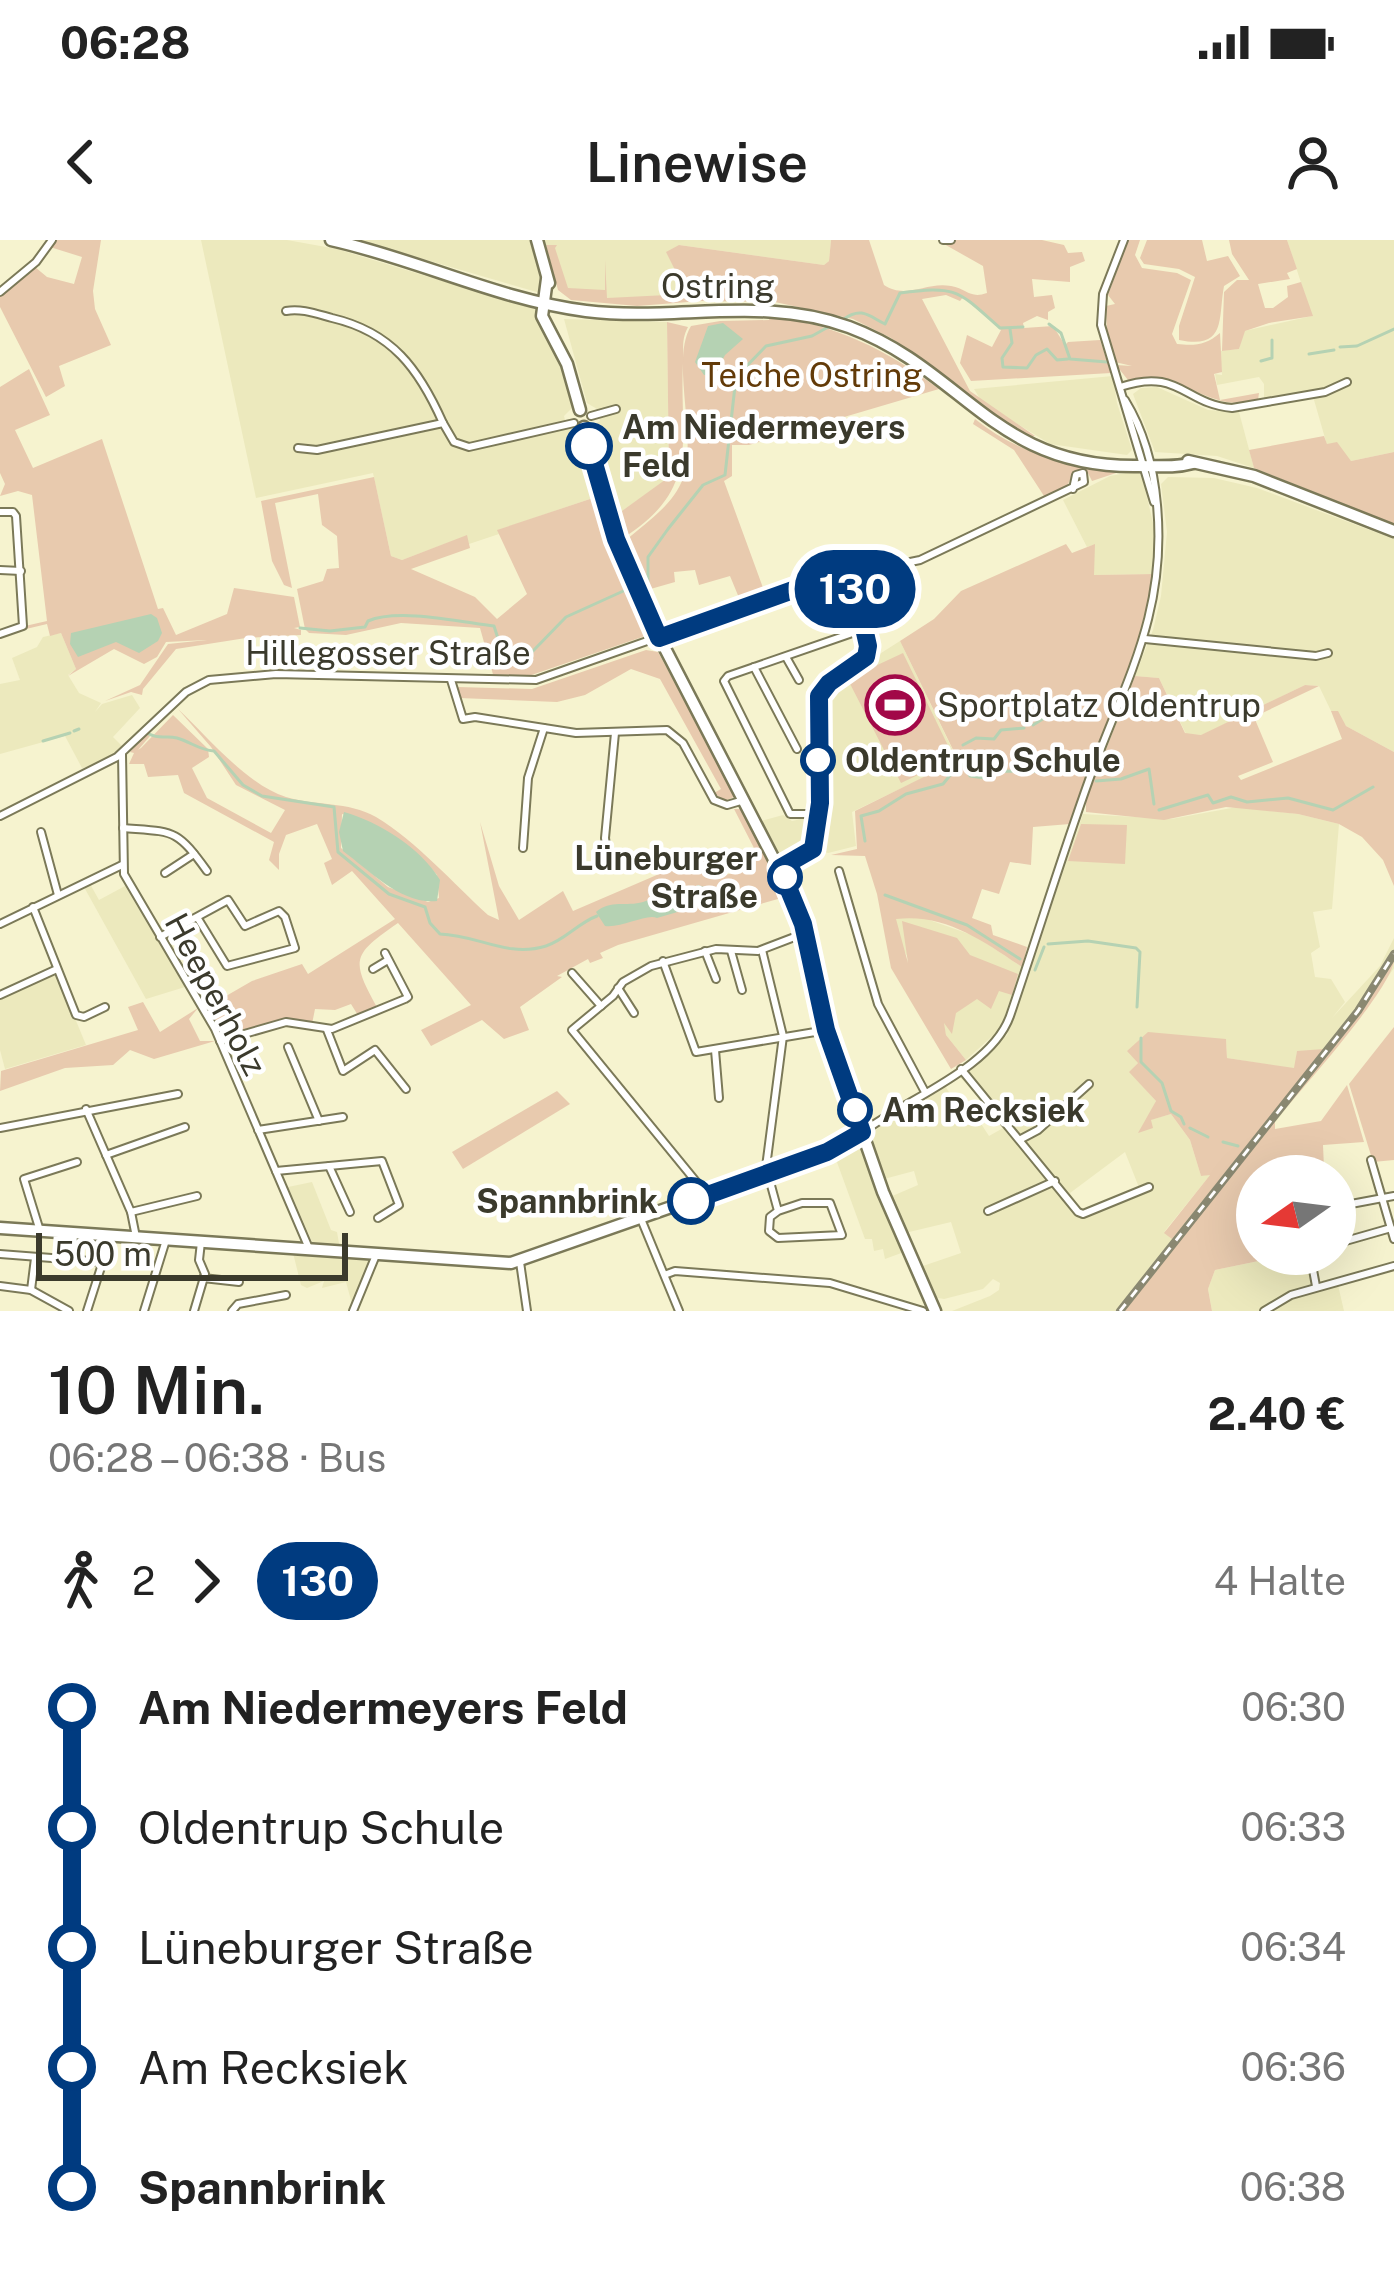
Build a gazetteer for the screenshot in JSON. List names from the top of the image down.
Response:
{
  "streets": {
    "street": ["Ostring", "Hillegosser Straße", "Heeperholz"]
  },
  "crossings": [
    ["Hillegosser Straße", "Heeperholz"]
  ],
  "parks": ["Teiche Ostring"],
  "places": {
    "other": [
      "Am Niedermeyers Feld",
      "Oldentrup Schule",
      "Lüneburger Straße",
      "Am Recksiek",
      "Spannbrink"
    ],
    "sports": ["Sportplatz Oldentrup"]
  },
  "lines": ["bus line 130"],
  "scale_bar": "500 m",
  "north": "left",
  "page": {
    "status": "06:28",
    "header": "Linewise",
    "on_map": "130",
    "scale": "500 m",
    "heading": ["10 Min.", "06:28 – 06:38 · Bus", "2.40 €"],
    "legs": ["2", "130", "4 Halte"],
    "list": [
      {
        "name": "Am Niedermeyers Feld",
        "value": "06:30"
      },
      {
        "name": "Oldentrup Schule",
        "value": "06:33"
      },
      {
        "name": "Lüneburger Straße",
        "value": "06:34"
      },
      {
        "name": "Am Recksiek",
        "value": "06:36"
      },
      {
        "name": "Spannbrink",
        "value": "06:38"
      }
    ]
  }
}
